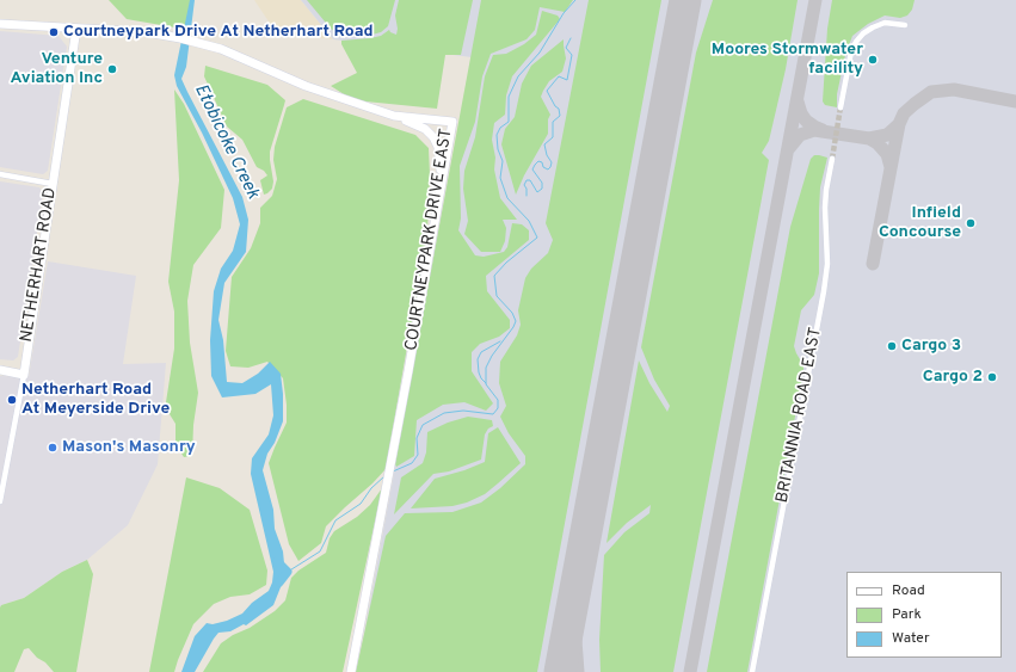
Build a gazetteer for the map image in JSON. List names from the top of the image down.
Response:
{
  "streets": {
    "street": ["COURTNEYPARK DRIVE EAST", "NETHERHART ROAD", "BRITANNIA ROAD EAST"]
  },
  "crossings": [
    ["COURTNEYPARK DRIVE EAST", "NETHERHART ROAD"]
  ],
  "water": ["Etobicoke Creek"],
  "places": [
    "Courtneypark Drive At Netherhart Road",
    "Moores Stormwater facility",
    "Venture Aviation Inc",
    "Infield Concourse",
    "Cargo 3",
    "Cargo 2",
    "Netherhart Road At Meyerside Drive",
    "Mason's Masonry"
  ],
  "legend": ["Road", "Park", "Water"]
}
